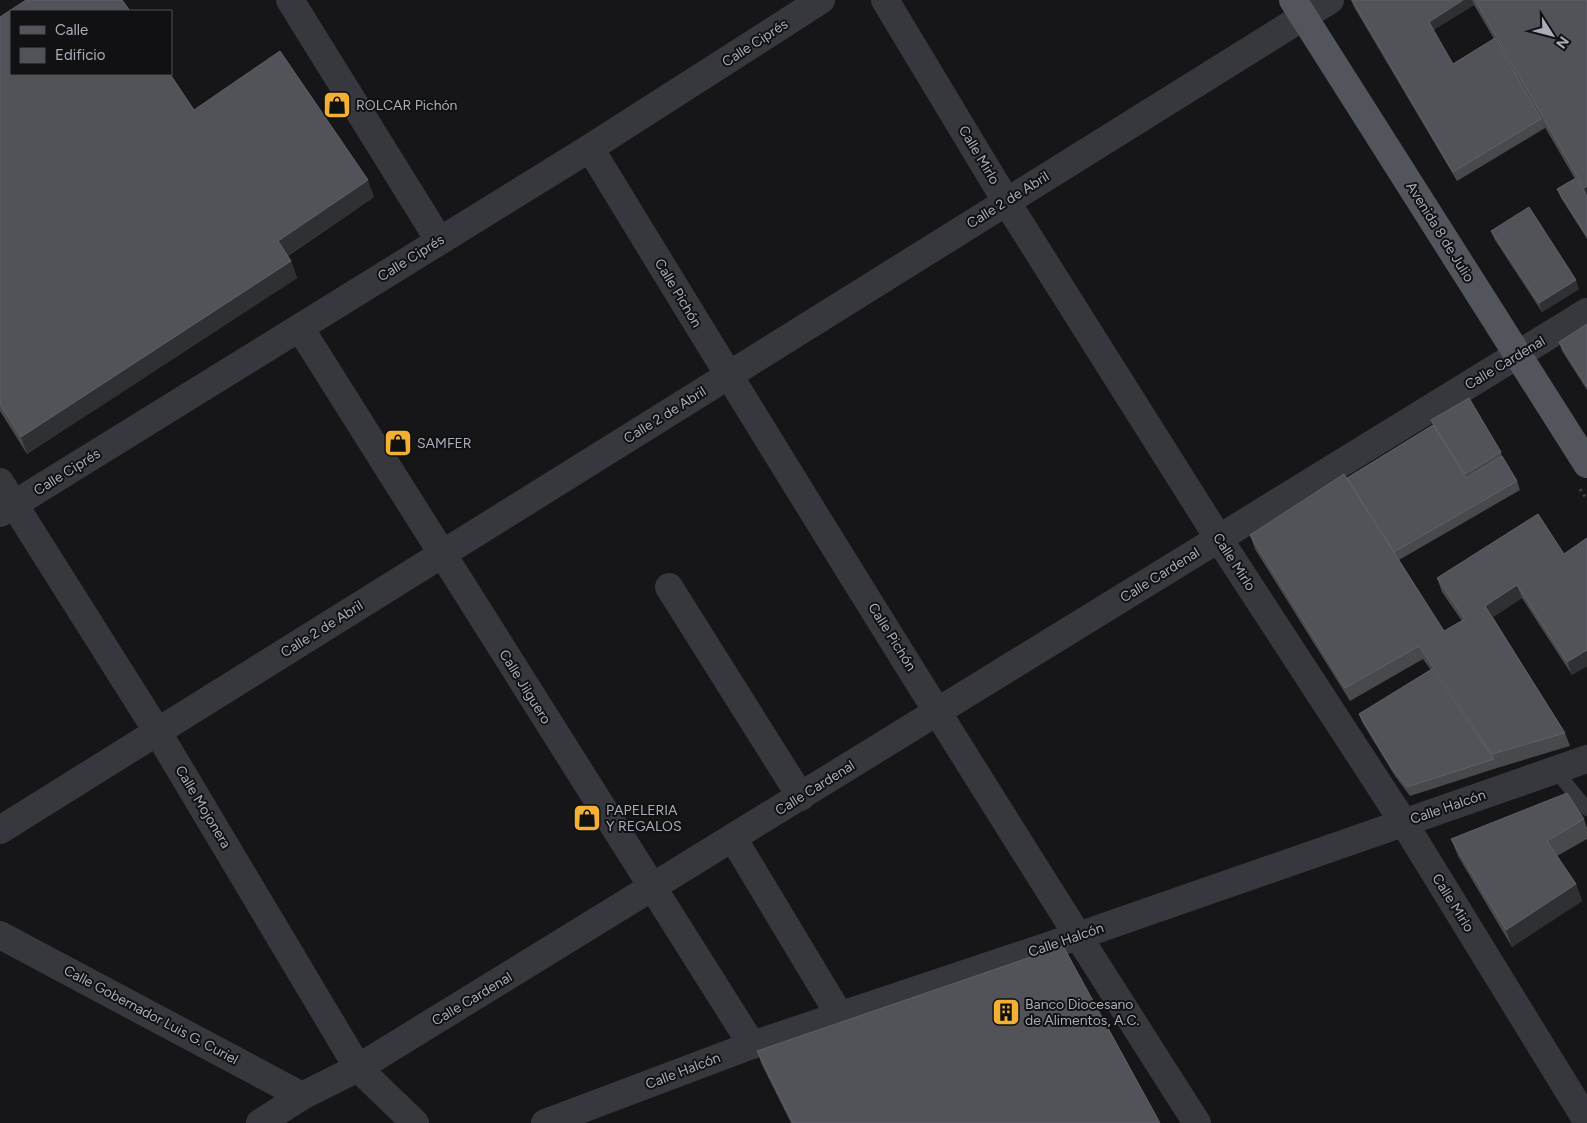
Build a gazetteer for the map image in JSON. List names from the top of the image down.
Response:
{
  "streets": {
    "main road": ["Avenida 8 de Julio"],
    "street": [
      "Calle Ciprés",
      "Calle Mirlo",
      "Calle 2 de Abril",
      "Calle Pichón",
      "Calle Cardenal",
      "Calle Jilguero",
      "Calle Mojonera",
      "Calle Halcón",
      "Calle Gobernador Luis G. Curiel"
    ]
  },
  "crossings": [
    ["Calle Ciprés", "Calle Pichón"],
    ["Calle Ciprés", "Calle Jilguero"],
    ["Calle Ciprés", "Calle Mojonera"],
    ["Calle Mirlo", "Calle 2 de Abril"],
    ["Calle Mirlo", "Calle Cardenal"],
    ["Calle Mirlo", "Calle Halcón"],
    ["Calle 2 de Abril", "Avenida 8 de Julio"],
    ["Calle 2 de Abril", "Calle Pichón"],
    ["Calle 2 de Abril", "Calle Jilguero"],
    ["Calle 2 de Abril", "Calle Mojonera"],
    ["Avenida 8 de Julio", "Calle Cardenal"],
    ["Calle Pichón", "Calle Cardenal"],
    ["Calle Pichón", "Calle Halcón"],
    ["Calle Cardenal", "Calle Jilguero"],
    ["Calle Cardenal", "Calle Mojonera"],
    ["Calle Cardenal", "Calle Gobernador Luis G. Curiel"],
    ["Calle Jilguero", "Calle Halcón"]
  ],
  "places": {
    "shop": ["ROLCAR Pichón", "SAMFER", "PAPELERIA Y REGALOS"],
    "building": ["Banco Diocesano de Alimentos, A.C."]
  },
  "legend": ["Calle", "Edificio"],
  "north": "bottom right"
}
